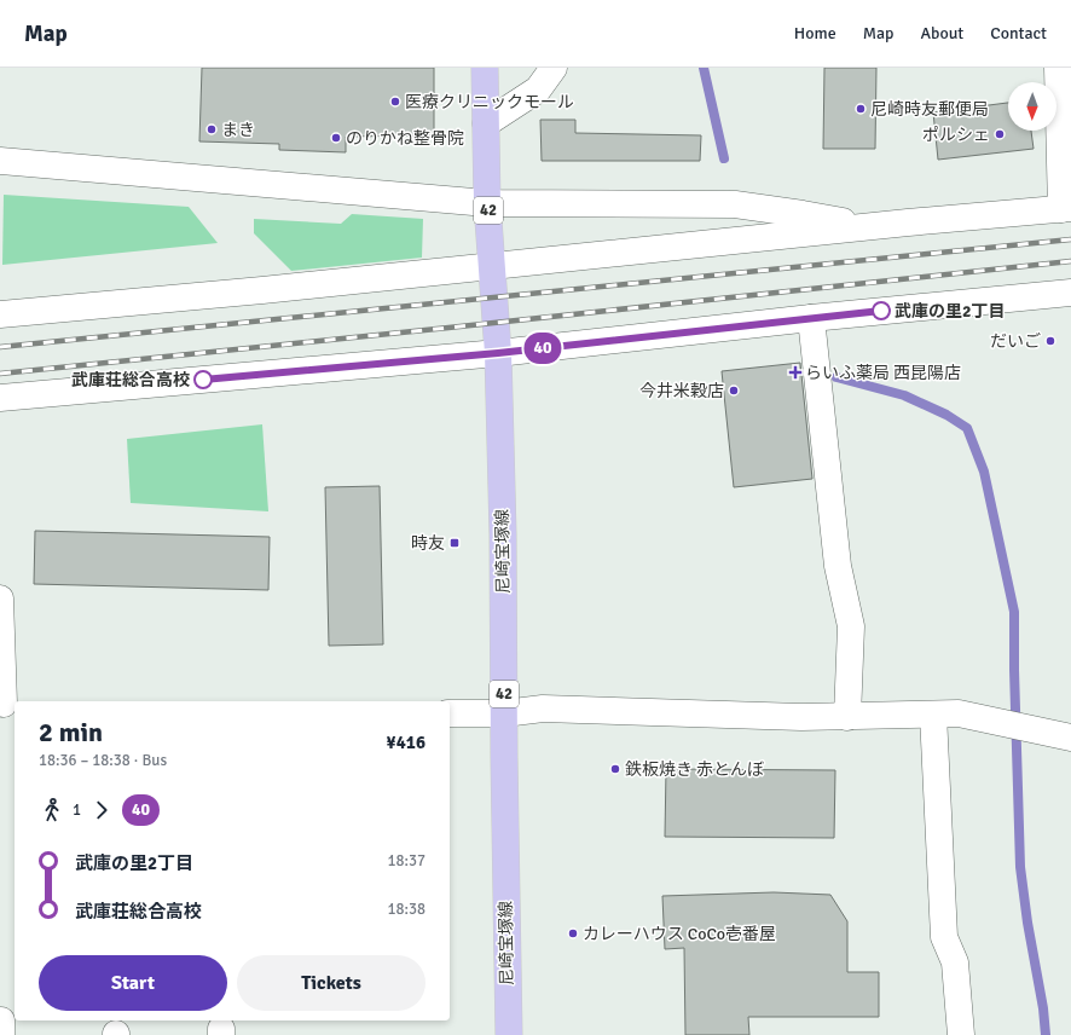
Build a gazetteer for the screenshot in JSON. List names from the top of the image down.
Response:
{
  "streets": {
    "main road": ["42", "尼崎宝塚線"]
  },
  "places": {
    "other": [
      "医療クリニックモール",
      "尼崎時友郵便局",
      "まき",
      "ポルシェ",
      "のりかね整骨院",
      "武庫の里2丁目",
      "だいご",
      "武庫荘総合高校",
      "今井米穀店",
      "鉄板焼き 赤とんぼ",
      "カレーハウス CoCo壱番屋"
    ],
    "health": ["らいふ薬局 西昆陽店"],
    "transit": ["時友"]
  },
  "lines": ["bus line 40"],
  "north": "bottom",
  "page": {
    "header": "Map",
    "nav": [
      "Home",
      "Map",
      "About",
      "Contact"
    ],
    "on_map": "40",
    "heading": ["2 min", "18:36 – 18:38 · Bus", "¥416"],
    "legs": ["1", "40"],
    "list": [
      {
        "name": "武庫の里2丁目",
        "value": "18:37"
      },
      {
        "name": "武庫荘総合高校",
        "value": "18:38"
      }
    ],
    "buttons": ["Start", "Tickets"]
  }
}
